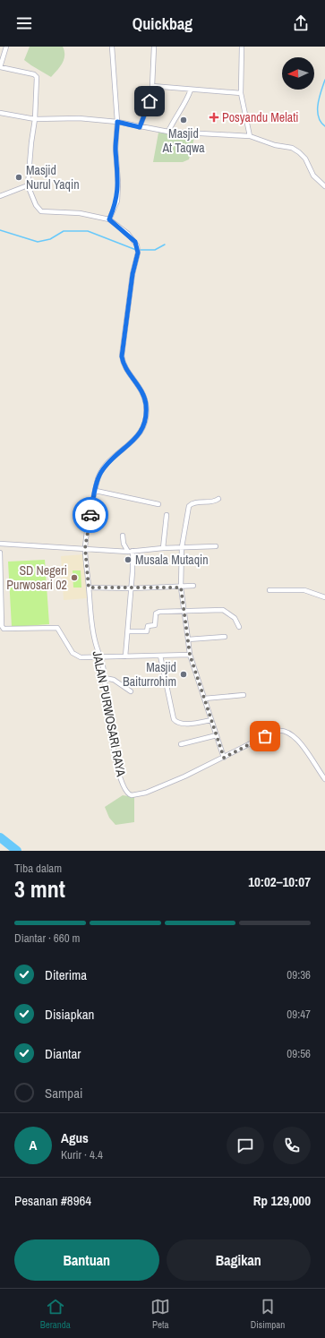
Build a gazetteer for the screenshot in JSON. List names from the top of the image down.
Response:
{
  "streets": {
    "street": ["JALAN PURWOSARI RAYA"]
  },
  "places": {
    "health": ["Posyandu Melati"],
    "other": [
      "Masjid At Taqwa",
      "Masjid Nurul Yaqin",
      "Musala Mutaqin",
      "SD Negeri Purwosari 02",
      "Masjid Baiturrohim"
    ]
  },
  "north": "left",
  "page": {
    "header": "Quickbag",
    "heading": ["3 mnt", "Tiba dalam", "10:02–10:07"],
    "panel": [
      "Agus",
      "Kurir · 4.4",
      "Pesanan #8964",
      "Rp 129,000"
    ],
    "bar": "Diantar · 660 m",
    "list": [
      ["Diterima", "09:36"],
      ["Disiapkan", "09:47"],
      ["Diantar", "09:56"],
      "Sampai"
    ],
    "round": "A",
    "buttons": ["Bantuan", "Bagikan"],
    "tabs": ["Beranda", "Peta", "Disimpan"]
  }
}
